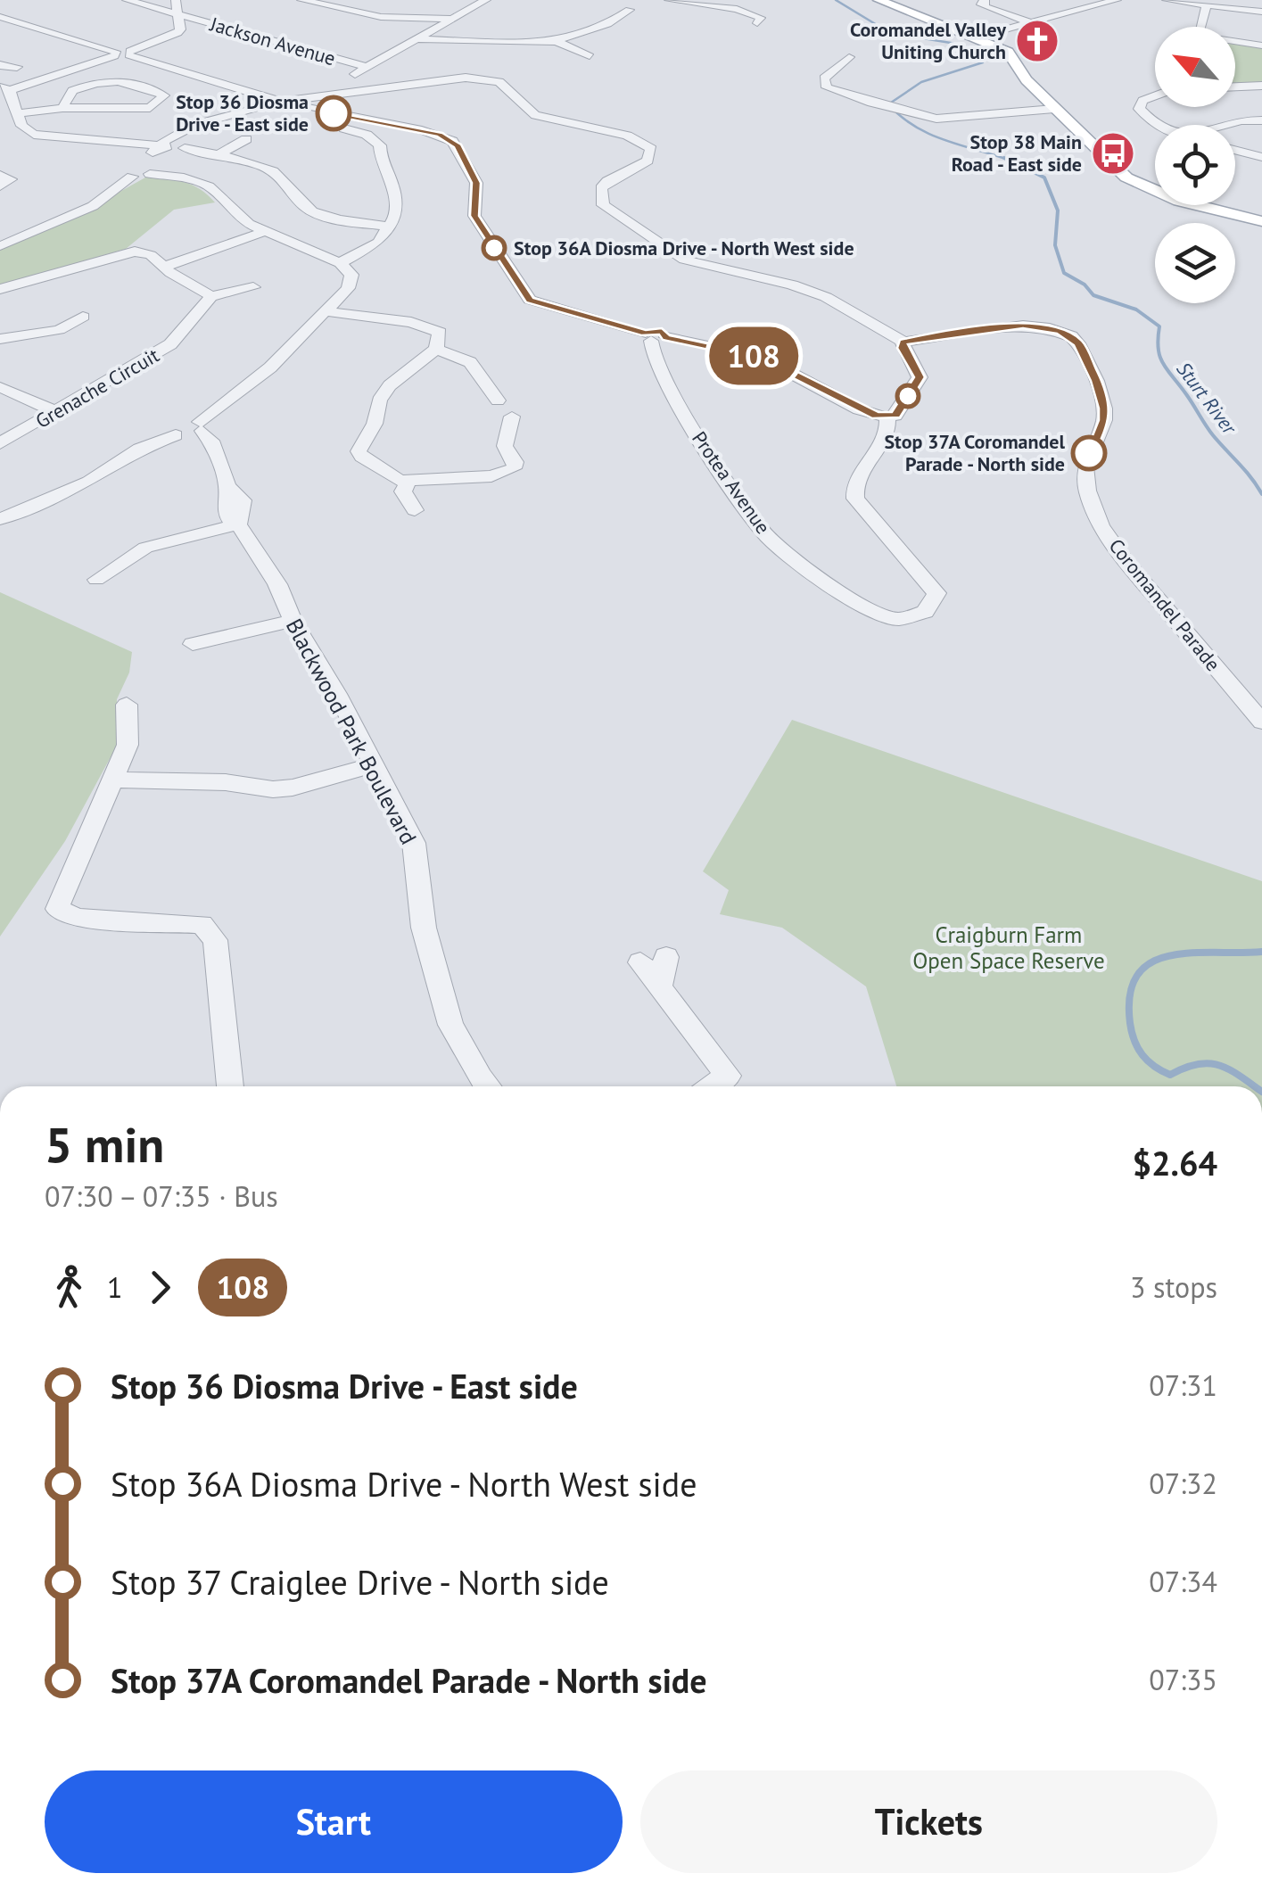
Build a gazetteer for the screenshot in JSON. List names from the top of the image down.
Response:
{
  "streets": {
    "street": [
      "Jackson Avenue",
      "Grenache Circuit",
      "Protea Avenue",
      "Coromandel Parade",
      "Blackwood Park Boulevard"
    ]
  },
  "water": ["Sturt River"],
  "parks": ["Craigburn Farm Open Space Reserve"],
  "places": {
    "church": ["Coromandel Valley Uniting Church"],
    "other": ["Stop 36 Diosma Drive - East side", "Stop 36A Diosma Drive - North West side", "Stop 37A Coromandel Parade - North side"],
    "bus stop": ["Stop 38 Main Road - East side"]
  },
  "lines": ["bus line 108"],
  "north": "top left",
  "page": {
    "on_map": "108",
    "heading": ["5 min", "07:30 – 07:35 · Bus", "$2.64"],
    "legs": ["1", "108", "3 stops"],
    "list": [
      {
        "name": "Stop 36 Diosma Drive - East side",
        "value": "07:31"
      },
      {
        "name": "Stop 36A Diosma Drive - North West side",
        "value": "07:32"
      },
      {
        "name": "Stop 37 Craiglee Drive - North side",
        "value": "07:34"
      },
      {
        "name": "Stop 37A Coromandel Parade - North side",
        "value": "07:35"
      }
    ],
    "buttons": ["Start", "Tickets"]
  }
}
